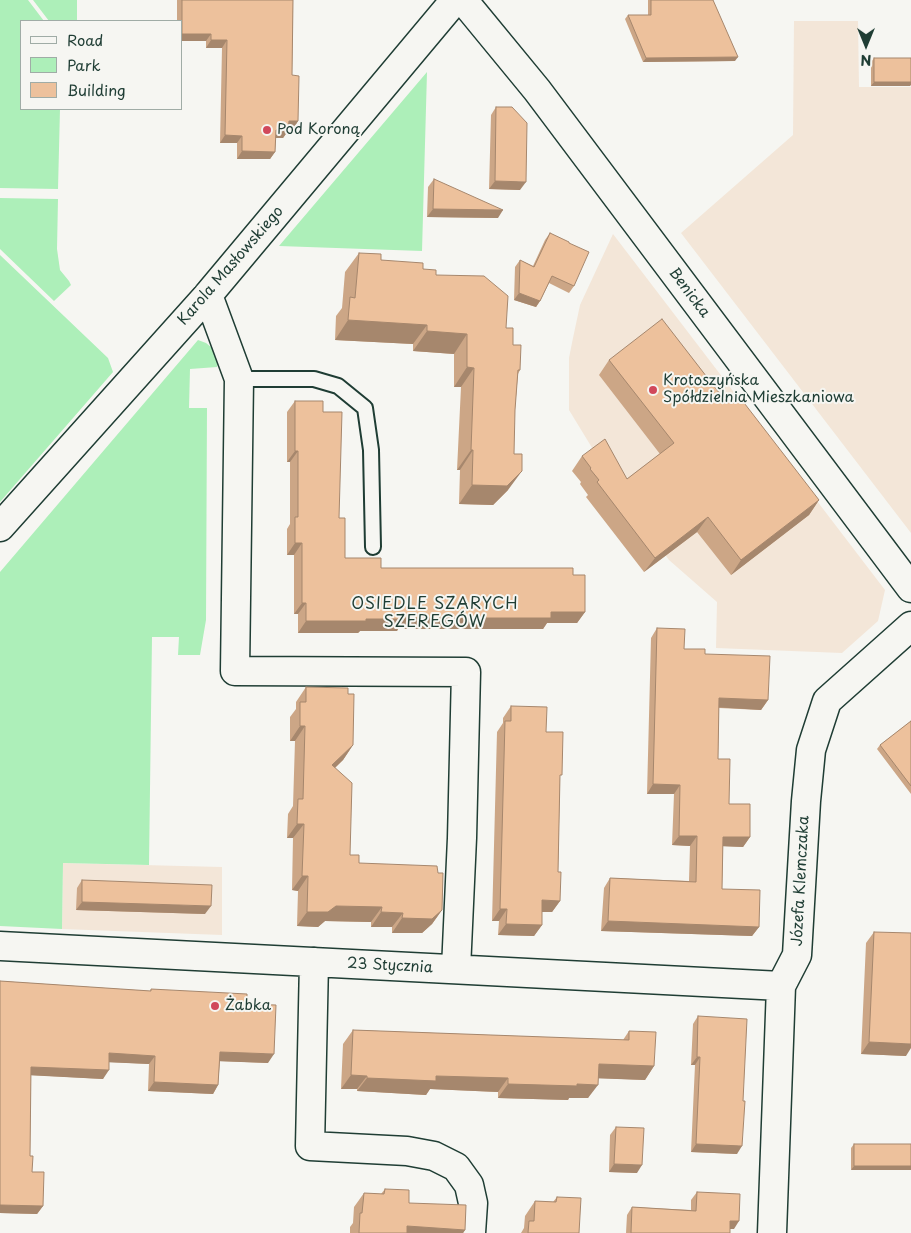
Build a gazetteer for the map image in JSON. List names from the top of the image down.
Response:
{
  "streets": {
    "street": [
      "Karola Masłowskiego",
      "Benicka",
      "Józefa Klemczaka",
      "23 Stycznia"
    ]
  },
  "crossings": [
    ["Józefa Klemczaka", "23 Stycznia"]
  ],
  "districts": ["OSIEDLE SZARYCH SZEREGÓW"],
  "places": ["Pod Koroną", "Krotoszyńska Spółdzielnia Mieszkaniowa", "Żabka"],
  "legend": ["Road", "Park", "Building"],
  "north": "bottom"
}
